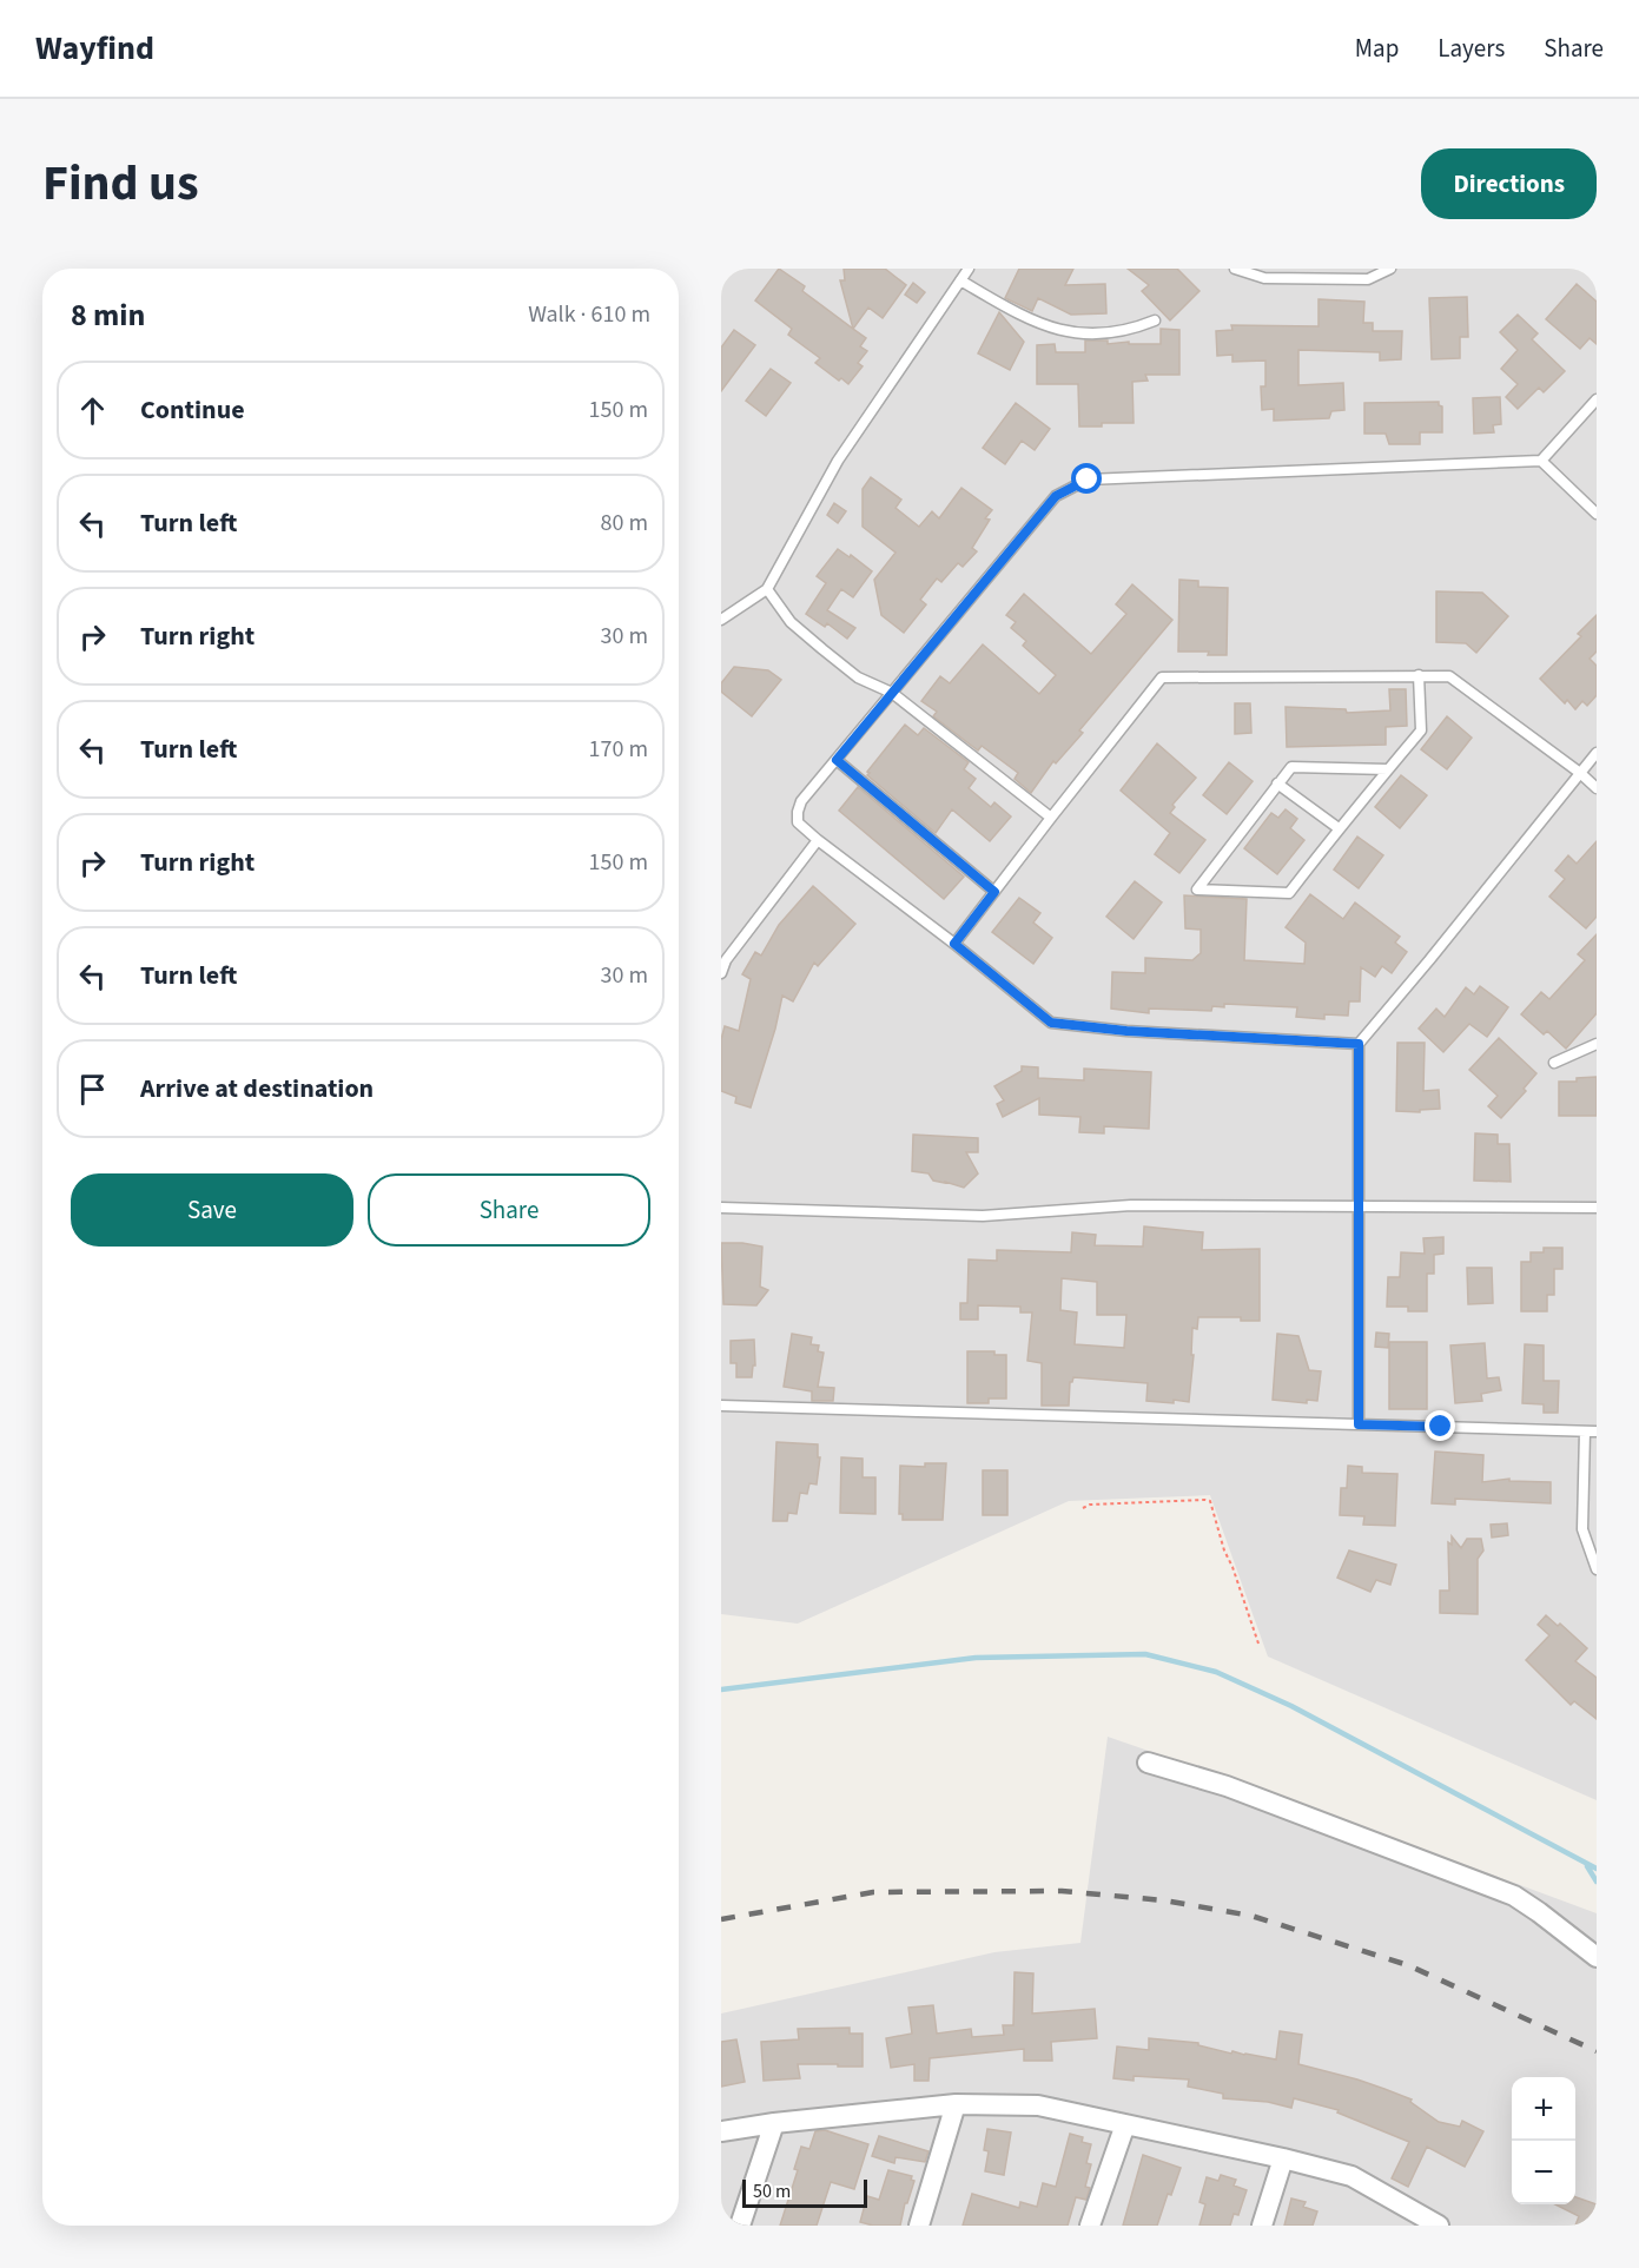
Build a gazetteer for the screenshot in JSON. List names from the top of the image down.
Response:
{
  "scale_bar": "50 m",
  "page": {
    "header": "Wayfind",
    "nav": ["Map", "Layers", "Share"],
    "title": "Find us",
    "buttons": [
      "Directions",
      ["Save", "Share"]
    ],
    "heading": ["8 min", "Walk · 610 m"],
    "list": [
      ["Continue", "150 m"],
      ["Turn left", "80 m"],
      ["Turn right", "30 m"],
      ["Turn left", "170 m"],
      ["Turn right", "150 m"],
      ["Turn left", "30 m"],
      "Arrive at destination"
    ],
    "map_buttons": ["+", "−"],
    "scale": "50 m"
  }
}
